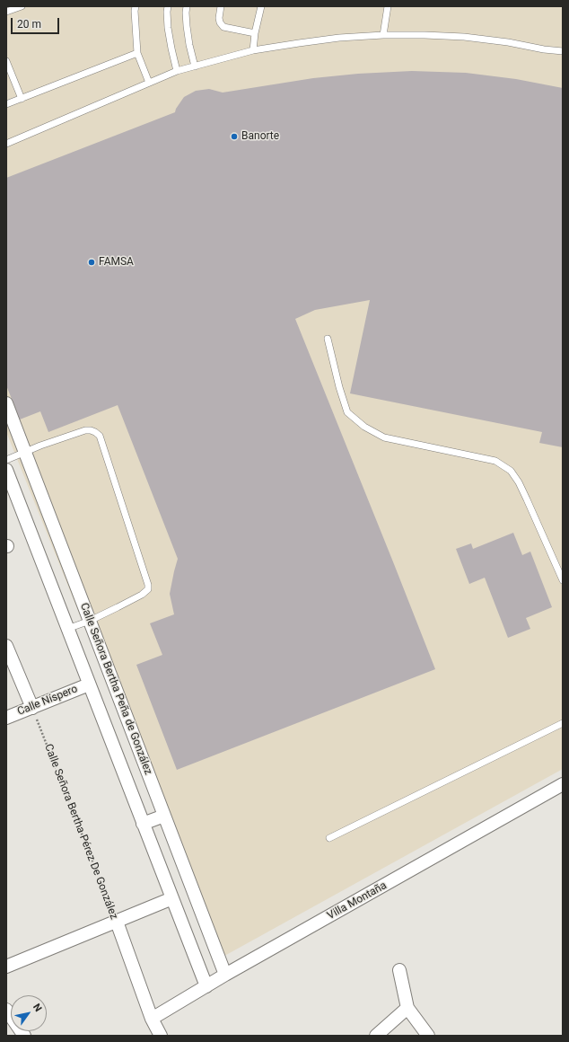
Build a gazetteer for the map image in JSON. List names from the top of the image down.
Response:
{
  "streets": {
    "street": [
      "Calle Señora Bertha Peña de González",
      "Calle Níspero",
      "Calle Señora Bertha Pérez De González",
      "Villa Montaña"
    ]
  },
  "crossings": [
    ["Calle Señora Bertha Peña de González", "Villa Montaña"],
    ["Calle Níspero", "Calle Señora Bertha Pérez De González"],
    ["Calle Señora Bertha Pérez De González", "Villa Montaña"]
  ],
  "places": ["Banorte", "FAMSA"],
  "scale_bar": "20 m",
  "north": "top right"
}
